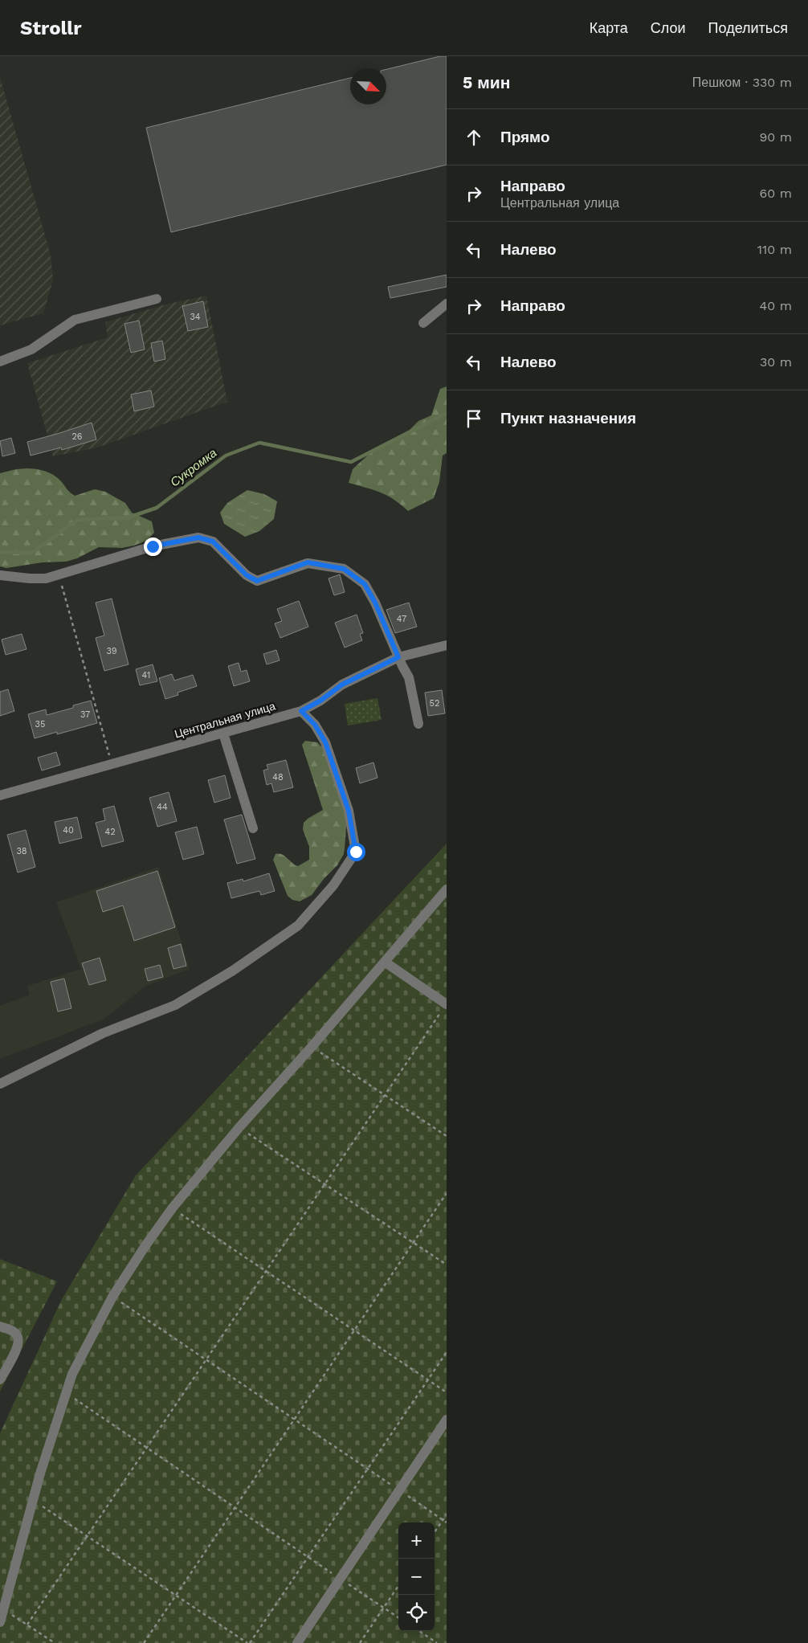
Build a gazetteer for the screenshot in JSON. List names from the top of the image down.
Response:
{
  "streets": {
    "street": ["Центральная улица"]
  },
  "water": ["Сукромка"],
  "house_numbers": [
    "34",
    "26",
    "47",
    "39",
    "41",
    "52",
    "37",
    "35",
    "48",
    "44",
    "40",
    "42",
    "38"
  ],
  "north": "bottom right",
  "page": {
    "header": "Strollr",
    "nav": ["Карта", "Слои", "Поделиться"],
    "heading": ["5 мин", "Пешком · 330 m"],
    "list": [
      ["Прямо", "90 m"],
      ["Направо", "Центральная улица", "60 m"],
      ["Налево", "110 m"],
      ["Направо", "40 m"],
      ["Налево", "30 m"],
      "Пункт назначения"
    ],
    "map_buttons": ["+", "−"]
  }
}
